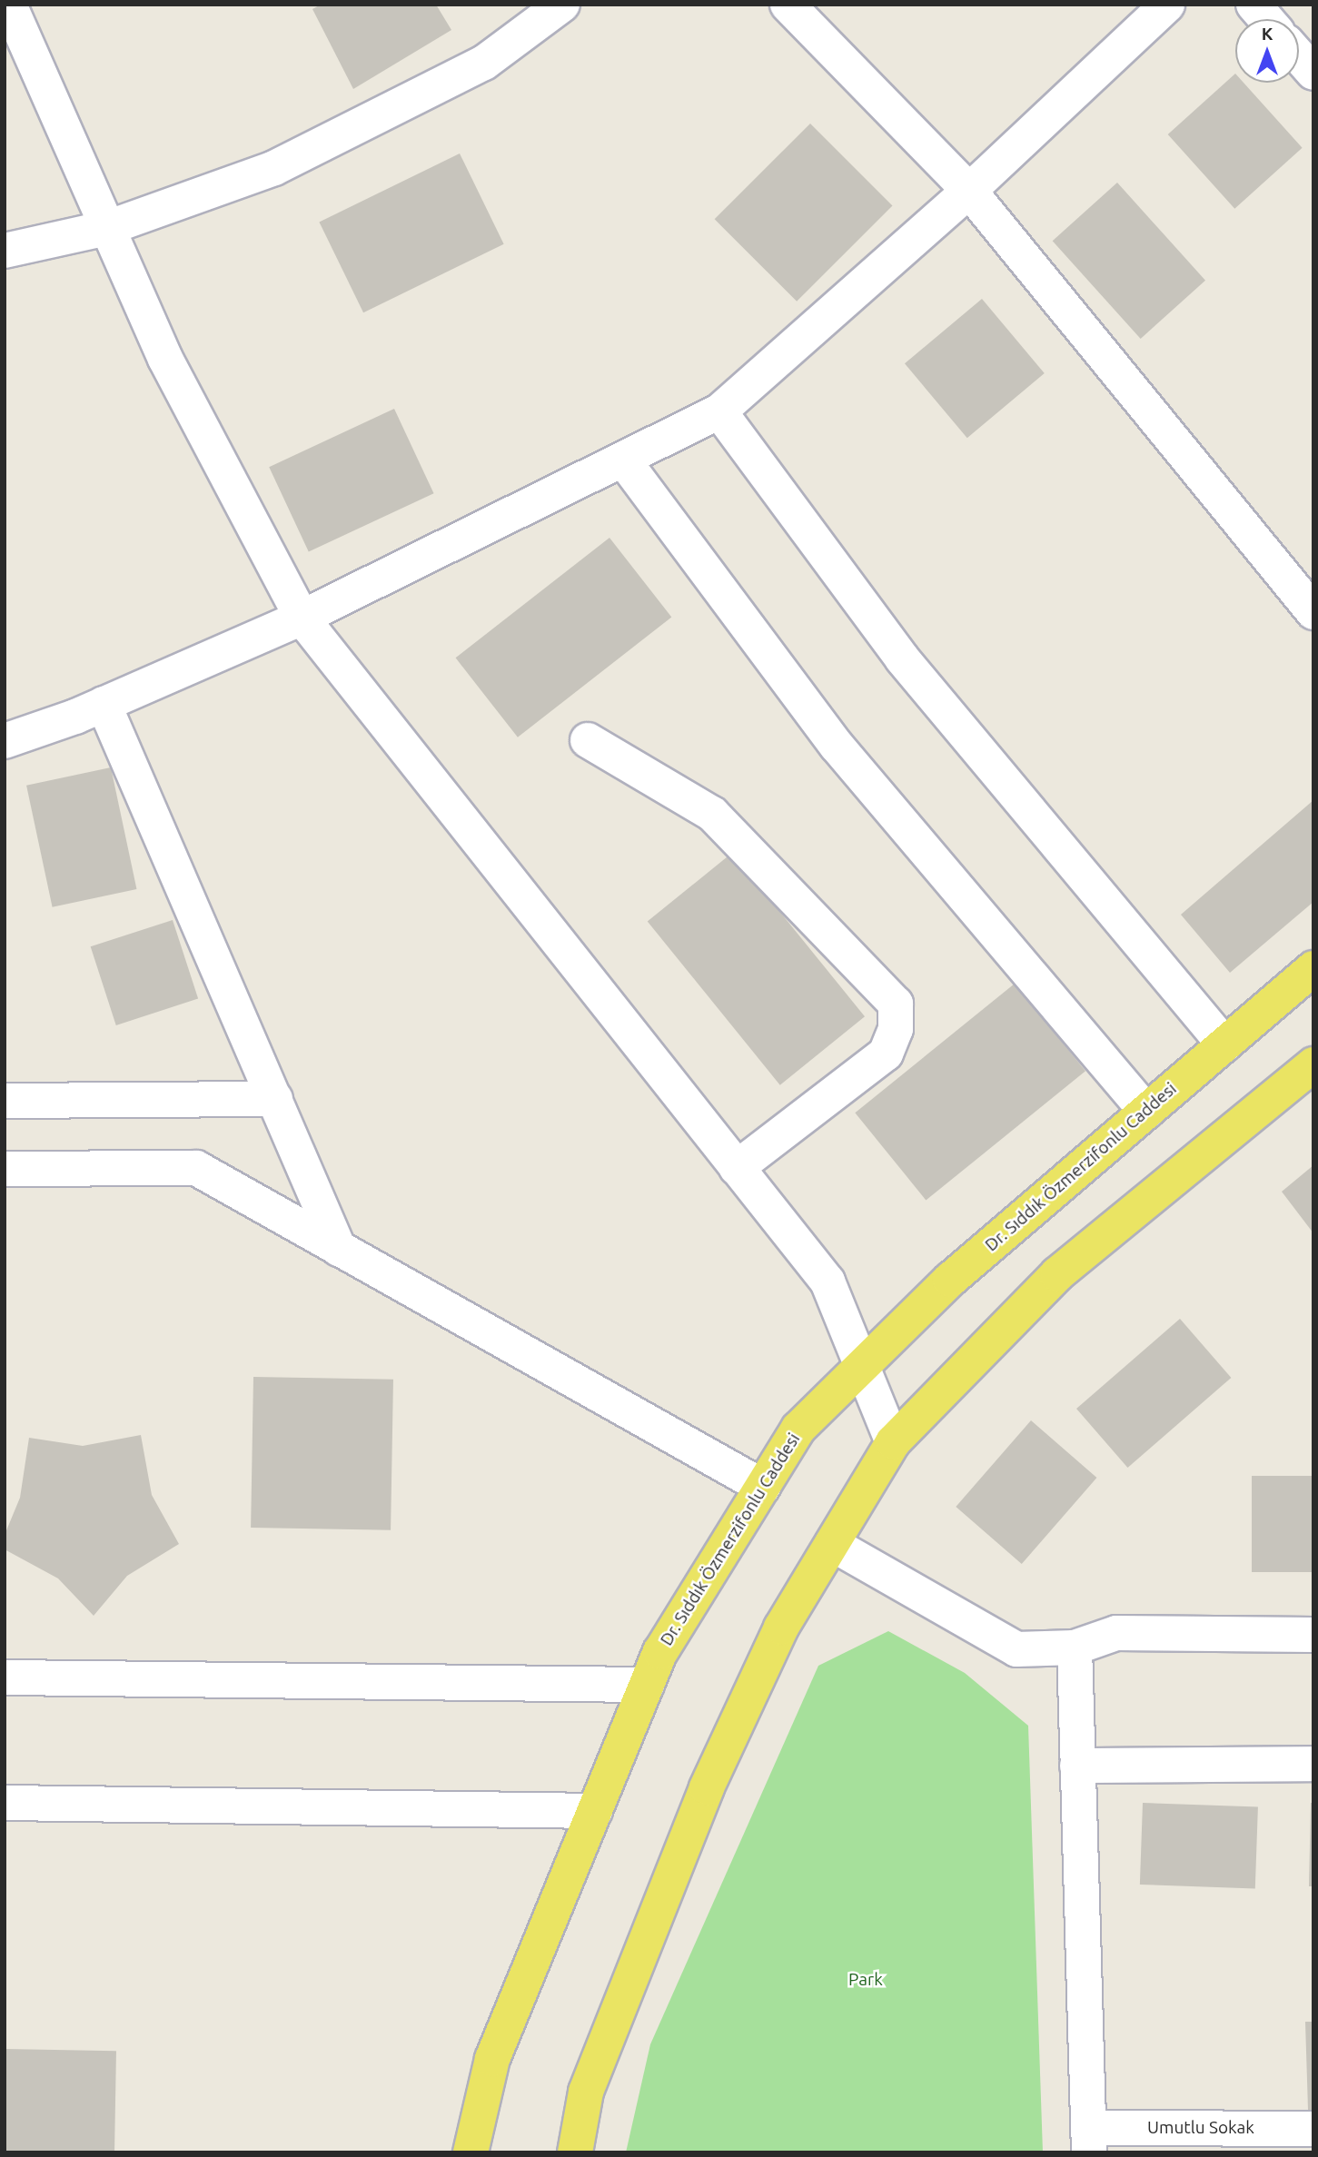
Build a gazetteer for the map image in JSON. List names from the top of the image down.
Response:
{
  "streets": {
    "main road": ["Dr. Sıddık Özmerzifonlu Caddesi"],
    "street": ["Umutlu Sokak"]
  },
  "parks": ["Park"],
  "north": "top"
}
